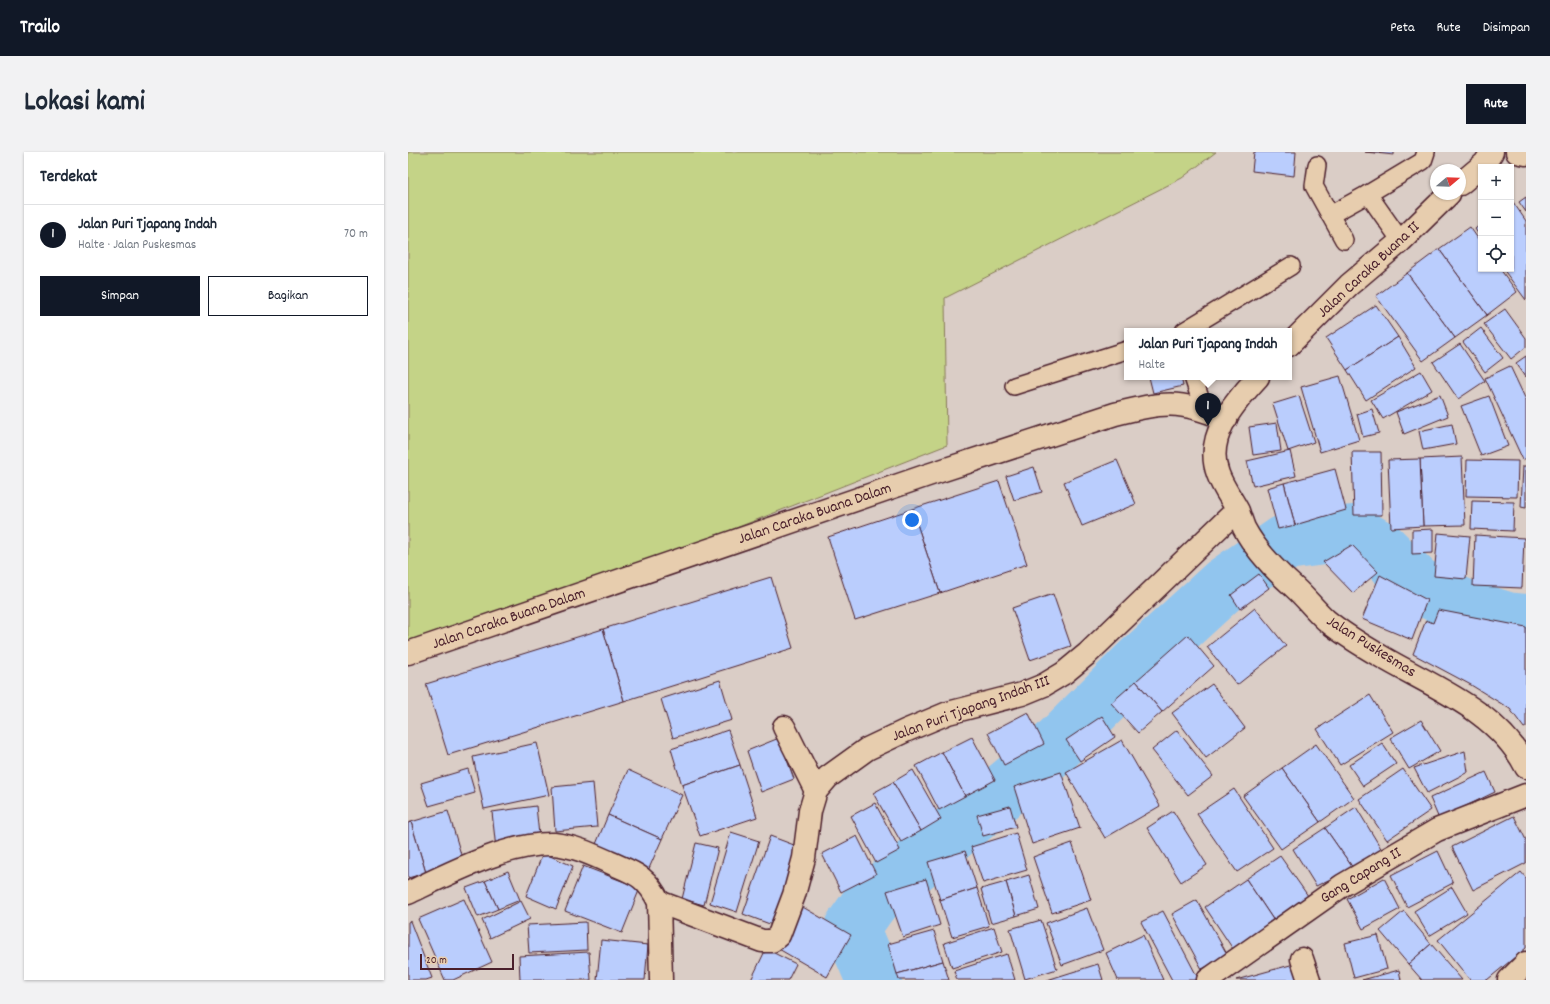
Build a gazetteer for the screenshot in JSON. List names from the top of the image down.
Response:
{
  "streets": {
    "street": [
      "Jalan Caraka Buana II",
      "Jalan Caraka Buana Dalam",
      "Jalan Puskesmas",
      "Jalan Puri Tjapang Indah III",
      "Gang Capang II"
    ]
  },
  "crossings": [
    ["Jalan Caraka Buana Dalam", "Jalan Puskesmas"],
    ["Jalan Puskesmas", "Jalan Puri Tjapang Indah III"]
  ],
  "scale_bar": "20 m",
  "north": "right",
  "page": {
    "header": "Trailo",
    "nav": ["Peta", "Rute", "Disimpan"],
    "title": "Lokasi kami",
    "buttons": [
      "Rute",
      ["Simpan", "Bagikan"]
    ],
    "heading": "Terdekat",
    "map_buttons": ["+", "−"],
    "list": [
      {
        "mark": "1",
        "name": "Jalan Puri Tjapang Indah",
        "note": "Halte · Jalan Puskesmas",
        "value": "70 m"
      }
    ],
    "popup": ["Jalan Puri Tjapang Indah", "Halte"],
    "pins": "1",
    "scale": "20 m"
  }
}
